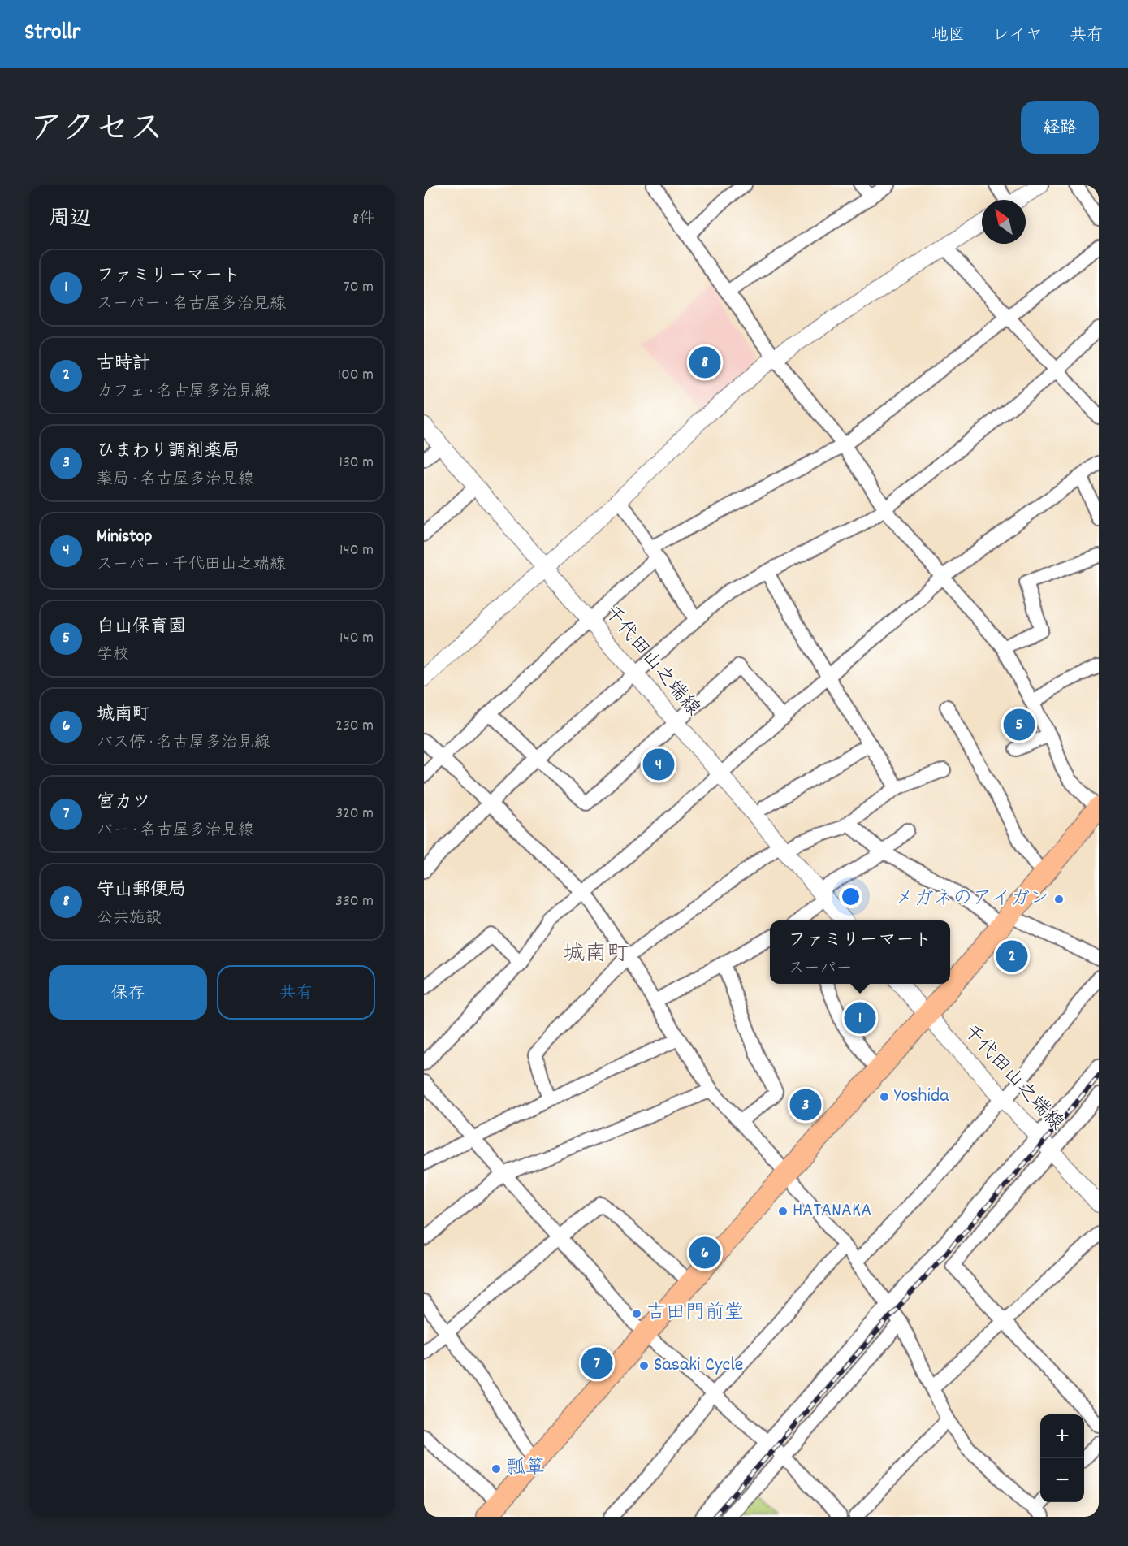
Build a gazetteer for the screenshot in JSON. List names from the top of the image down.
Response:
{
  "streets": {
    "street": ["千代田山之端線"]
  },
  "districts": ["城南町"],
  "places": [
    "メガネのアイガン",
    "Yoshida",
    "HATANAKA",
    "吉田門前堂",
    "Sasaki Cycle",
    "瓢箪"
  ],
  "north": "top left",
  "page": {
    "header": "Strollr",
    "nav": ["地図", "レイヤ", "共有"],
    "title": "アクセス",
    "buttons": [
      "経路",
      ["保存", "共有"]
    ],
    "heading": ["周辺", "8件"],
    "list": [
      {
        "mark": "1",
        "name": "ファミリーマート",
        "note": "スーパー · 名古屋多治見線",
        "value": "70 m"
      },
      {
        "mark": "2",
        "name": "古時計",
        "note": "カフェ · 名古屋多治見線",
        "value": "100 m"
      },
      {
        "mark": "3",
        "name": "ひまわり調剤薬局",
        "note": "薬局 · 名古屋多治見線",
        "value": "130 m"
      },
      {
        "mark": "4",
        "name": "Ministop",
        "note": "スーパー · 千代田山之端線",
        "value": "140 m"
      },
      {
        "mark": "5",
        "name": "白山保育園",
        "note": "学校",
        "value": "140 m"
      },
      {
        "mark": "6",
        "name": "城南町",
        "note": "バス停 · 名古屋多治見線",
        "value": "230 m"
      },
      {
        "mark": "7",
        "name": "宮カツ",
        "note": "バー · 名古屋多治見線",
        "value": "320 m"
      },
      {
        "mark": "8",
        "name": "守山郵便局",
        "note": "公共施設",
        "value": "330 m"
      }
    ],
    "pins": [
      "8",
      "5",
      "4",
      "2",
      "1",
      "3",
      "6",
      "7"
    ],
    "popup": ["ファミリーマート", "スーパー"],
    "map_buttons": ["+", "−"]
  }
}
